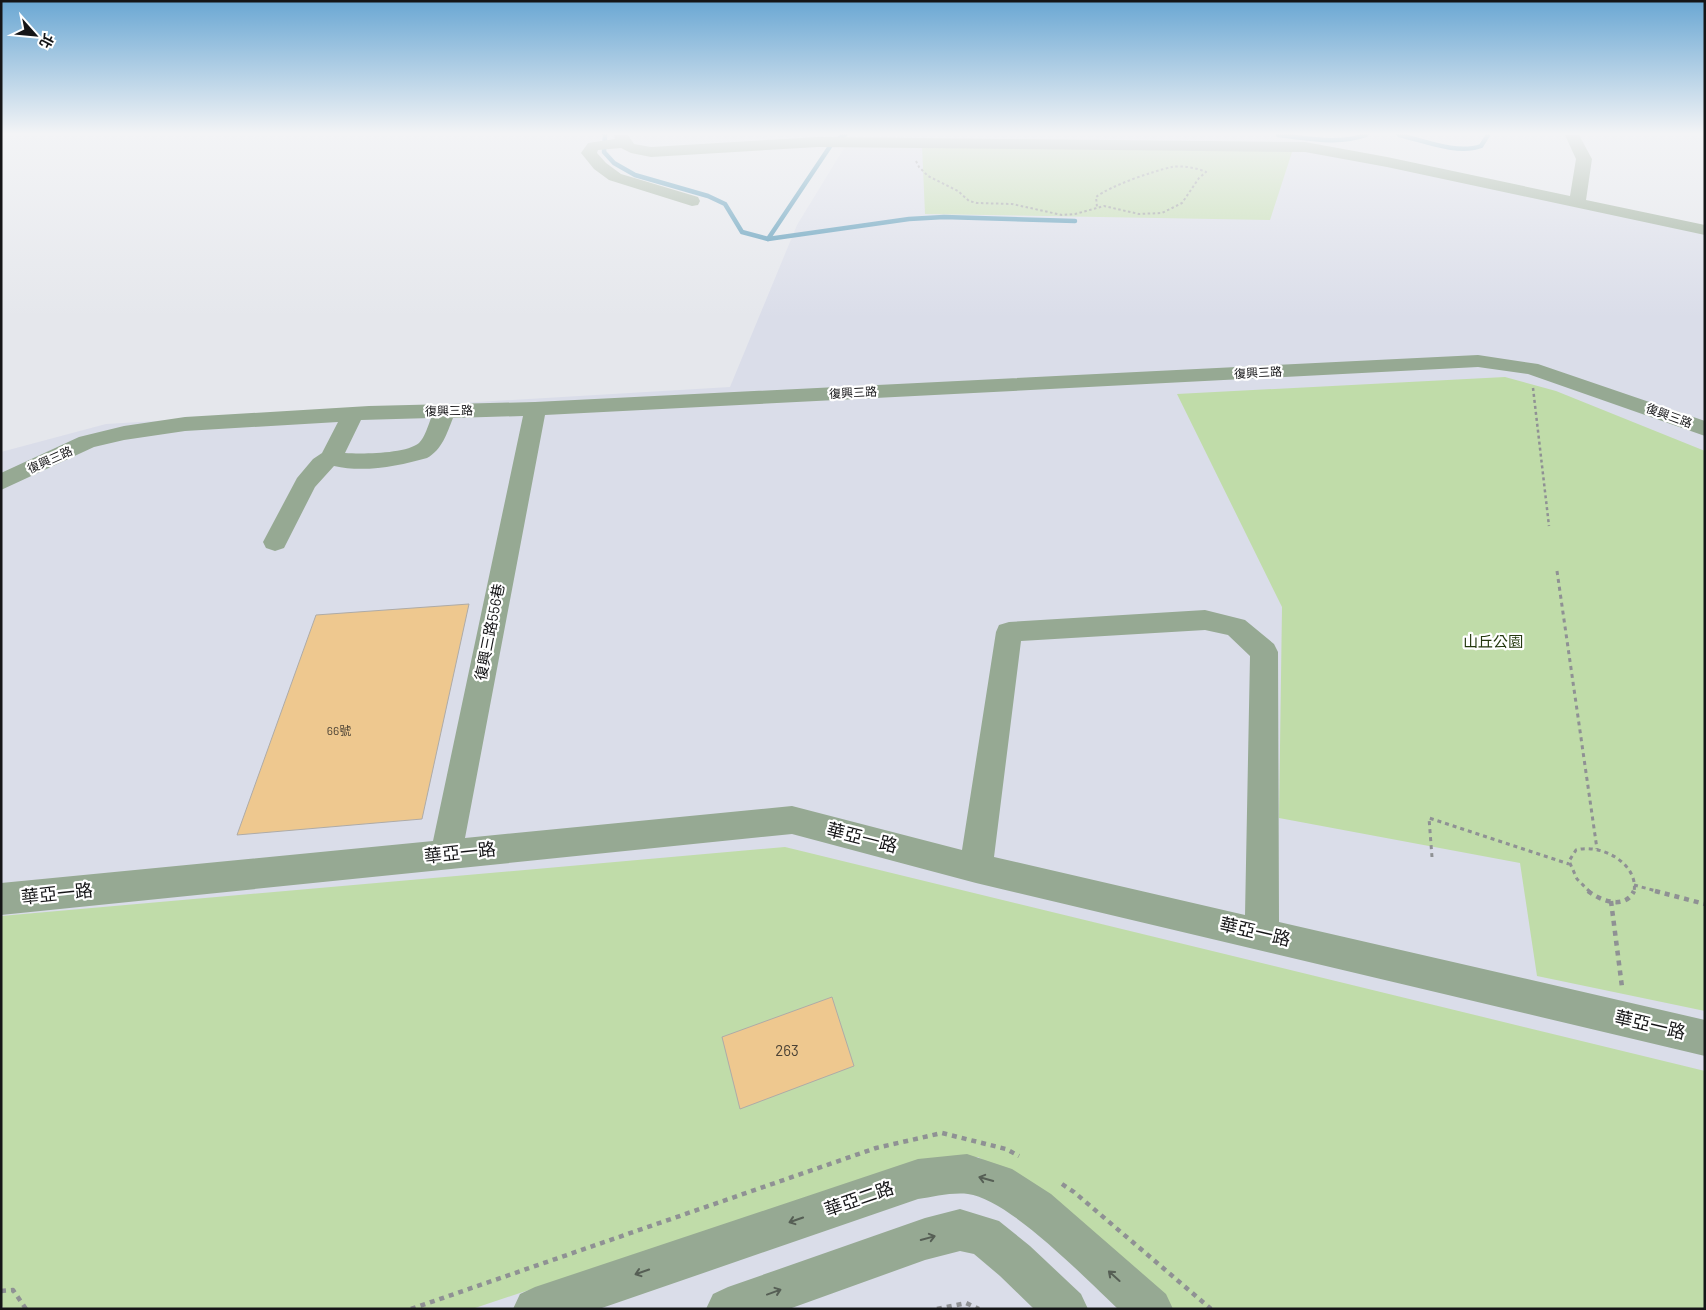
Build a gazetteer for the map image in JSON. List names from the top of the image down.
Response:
{
  "streets": {
    "street": [
      "復興三路",
      "復興三路556巷",
      "華亞一路",
      "華亞二路"
    ]
  },
  "crossings": [
    ["復興三路", "復興三路556巷"],
    ["復興三路556巷", "華亞一路"]
  ],
  "one_way": ["華亞二路"],
  "parks": ["山丘公園"],
  "house_numbers": ["66號", "263"],
  "north": "bottom right"
}
